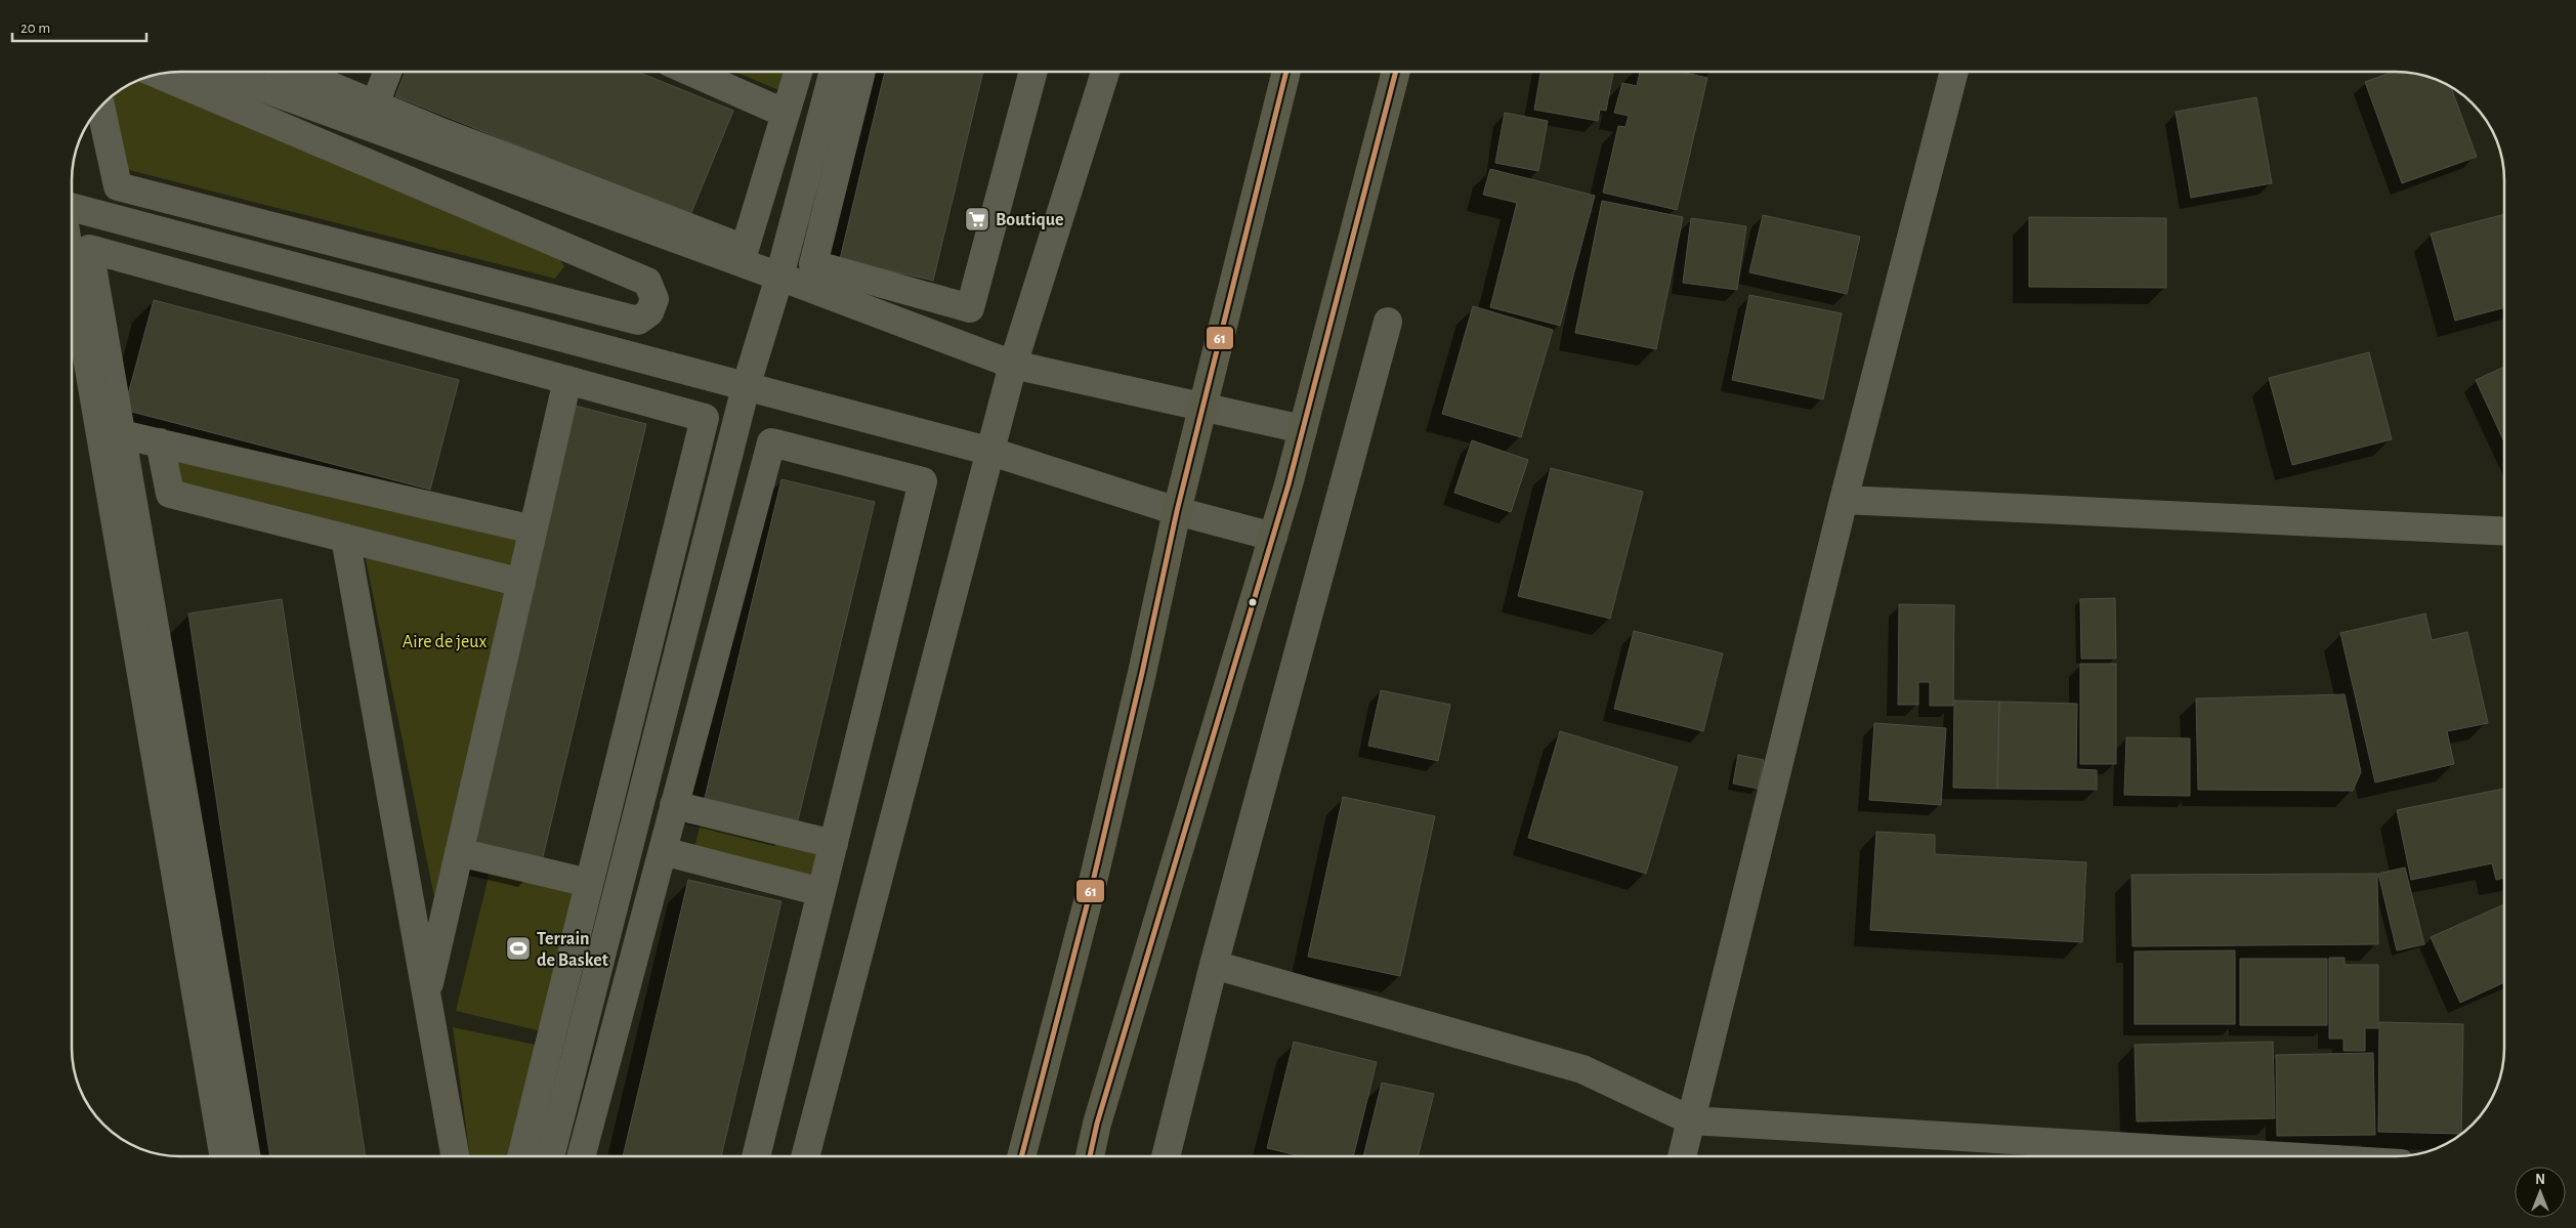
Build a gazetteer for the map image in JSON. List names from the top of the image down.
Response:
{
  "parks": ["Aire de jeux"],
  "places": {
    "supermarket": ["Boutique"],
    "sports": ["Terrain de Basket"]
  },
  "lines": ["transit line 61"],
  "scale_bar": "20 m",
  "north": "top"
}
